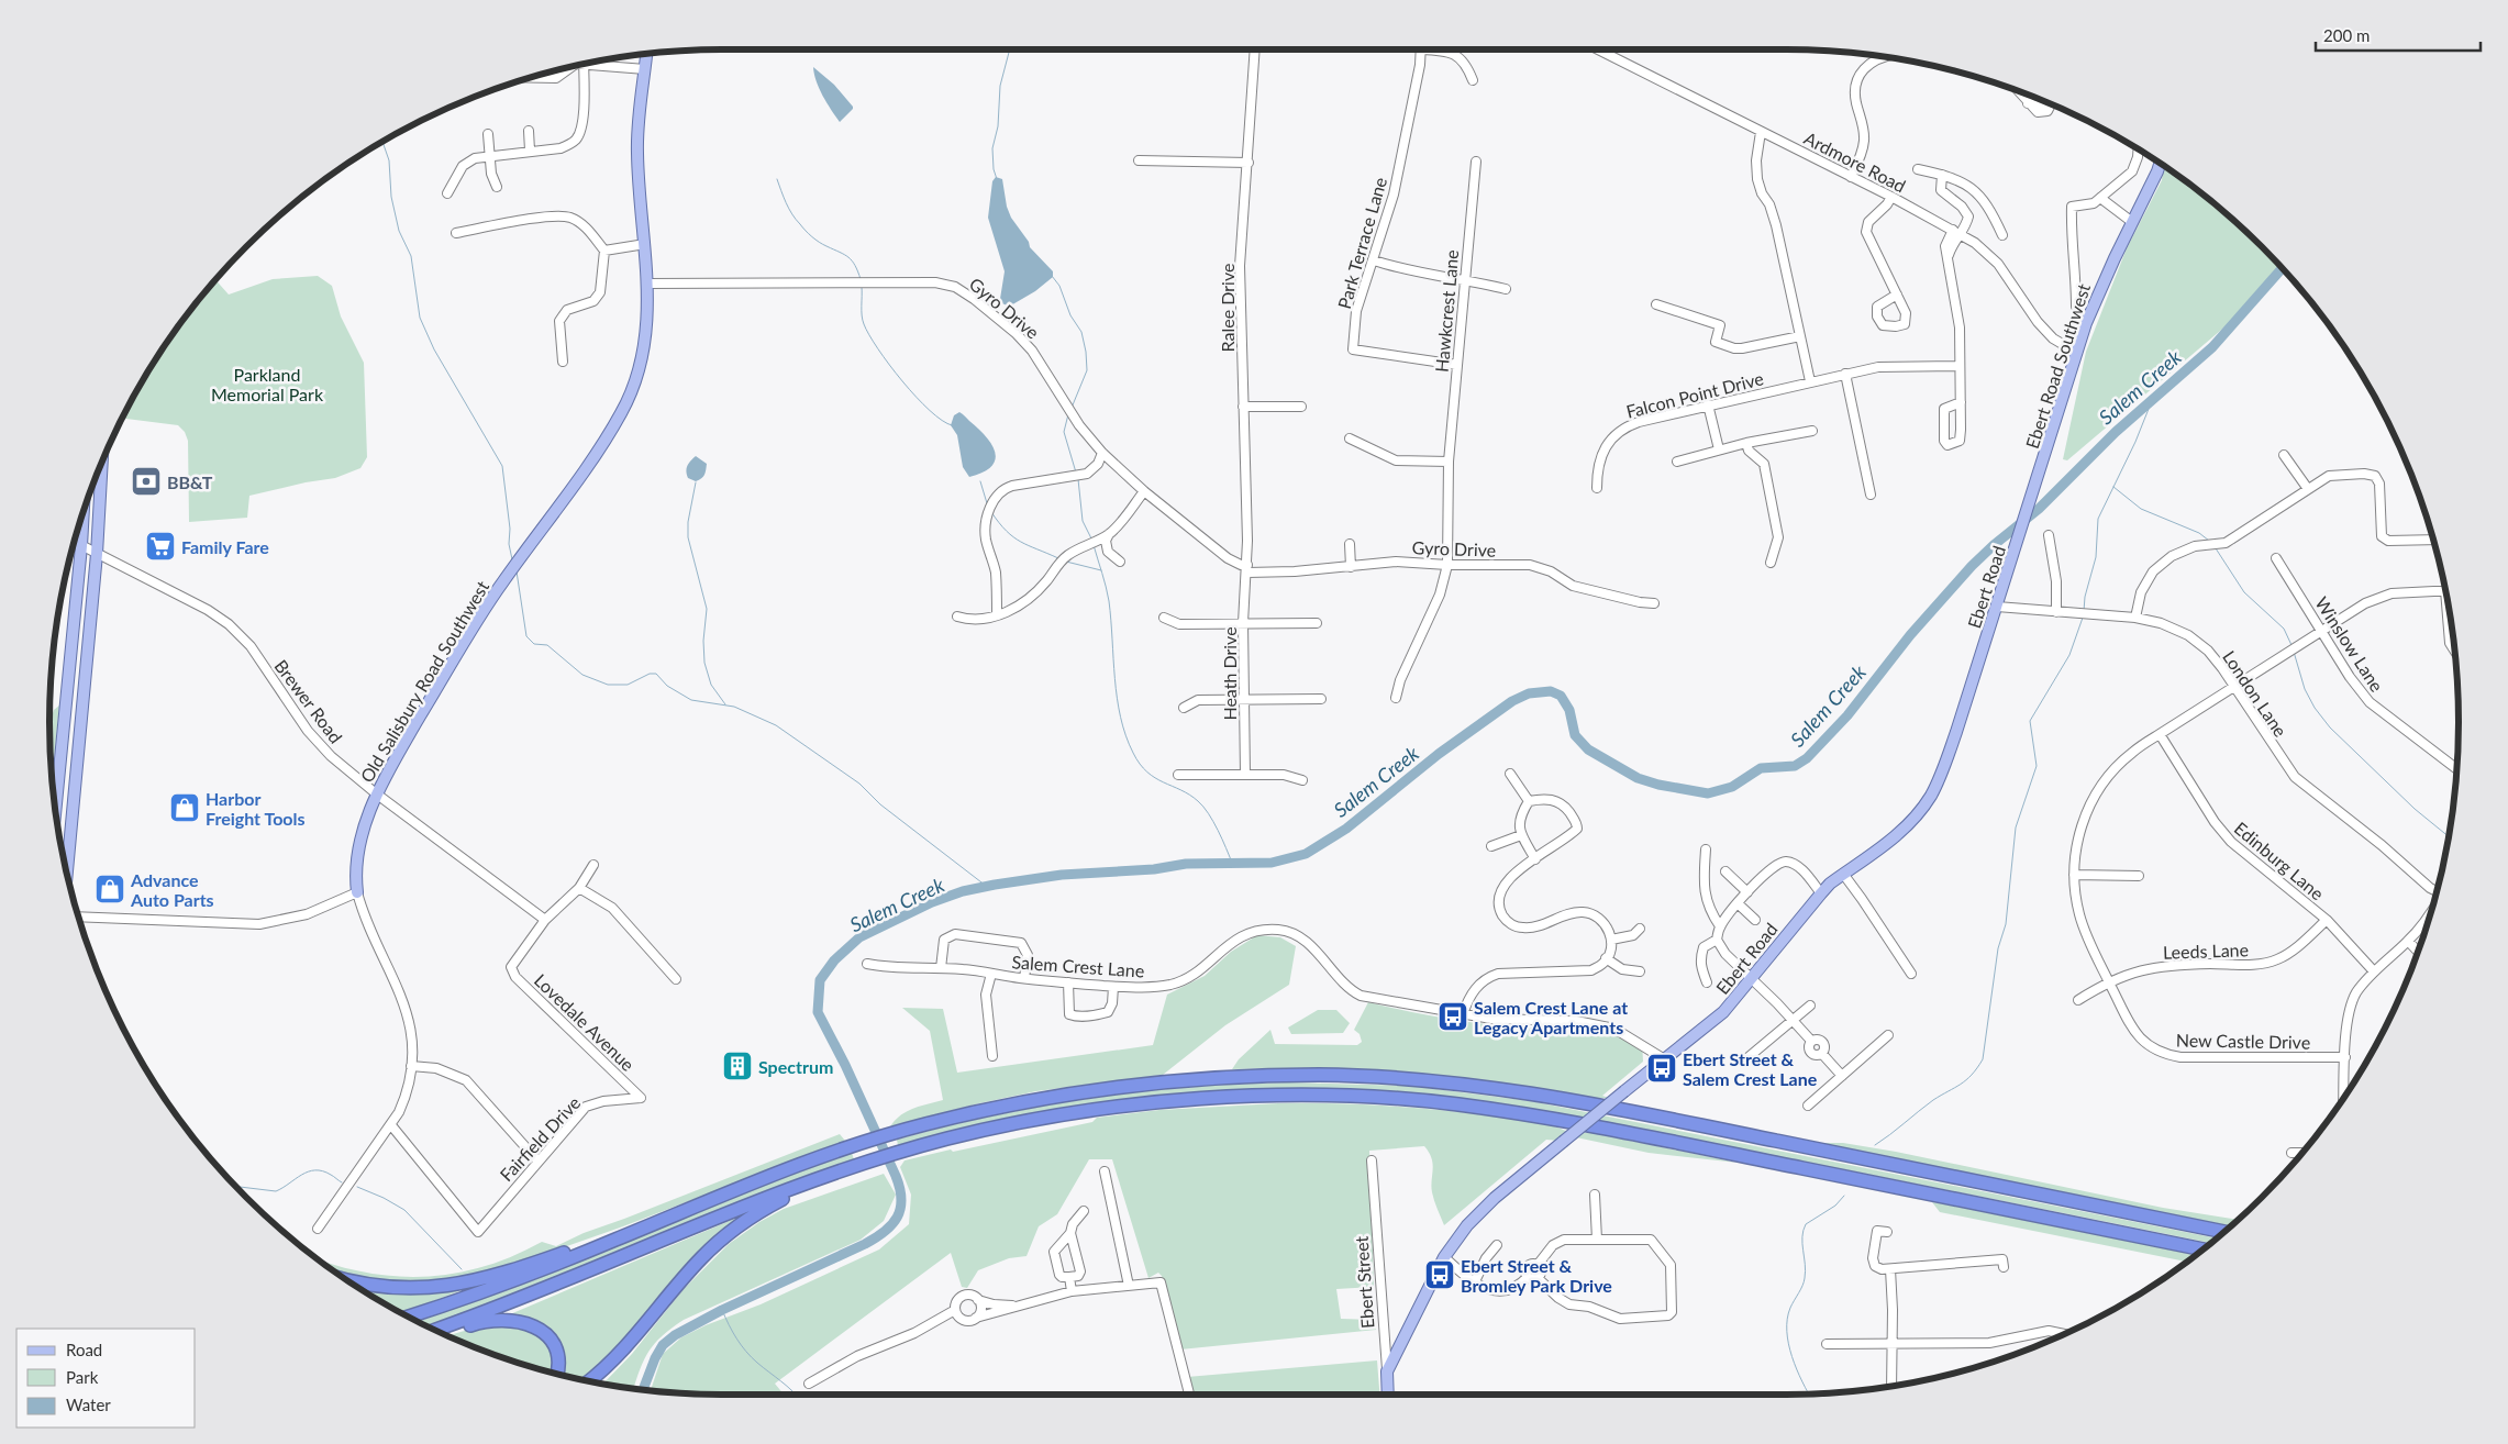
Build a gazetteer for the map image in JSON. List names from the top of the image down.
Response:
{
  "streets": {
    "main road": [
      "Ebert Road Southwest",
      "Ebert Road",
      "Old Salisbury Road Southwest",
      "Ebert Street"
    ],
    "street": [
      "Ardmore Road",
      "Park Terrace Lane",
      "Gyro Drive",
      "Ralee Drive",
      "Hawkcrest Lane",
      "Falcon Point Drive",
      "Winslow Lane",
      "Heath Drive",
      "London Lane",
      "Brewer Road",
      "Edinburg Lane",
      "Leeds Lane",
      "Salem Crest Lane",
      "Lovedale Avenue",
      "New Castle Drive",
      "Fairfield Drive"
    ]
  },
  "crossings": [
    ["Ardmore Road", "Ebert Road Southwest"],
    ["Park Terrace Lane", "Hawkcrest Lane"],
    ["Gyro Drive", "Ralee Drive"],
    ["Gyro Drive", "Hawkcrest Lane"],
    ["Gyro Drive", "Heath Drive"],
    ["Gyro Drive", "Old Salisbury Road Southwest"],
    ["Ralee Drive", "Heath Drive"],
    ["Ebert Road Southwest", "Ebert Road"],
    ["Ebert Road", "London Lane"],
    ["Ebert Road", "Salem Crest Lane"],
    ["Ebert Road", "Ebert Street"],
    ["Winslow Lane", "New Castle Drive"],
    ["Old Salisbury Road Southwest", "Brewer Road"],
    ["Old Salisbury Road Southwest", "Fairfield Drive"],
    ["London Lane", "New Castle Drive"],
    ["Brewer Road", "Lovedale Avenue"],
    ["Edinburg Lane", "Leeds Lane"],
    ["Edinburg Lane", "New Castle Drive"],
    ["Leeds Lane", "New Castle Drive"],
    ["Lovedale Avenue", "Fairfield Drive"]
  ],
  "water": ["Salem Creek"],
  "parks": ["Parkland Memorial Park"],
  "places": {
    "bank": ["BB&T"],
    "supermarket": ["Family Fare"],
    "shop": ["Harbor Freight Tools", "Advance Auto Parts"],
    "bus stop": ["Salem Crest Lane at Legacy Apartments", "Ebert Street & Salem Crest Lane", "Ebert Street & Bromley Park Drive"],
    "building": ["Spectrum"]
  },
  "legend": ["Road", "Park", "Water"],
  "scale_bar": "200 m"
}
